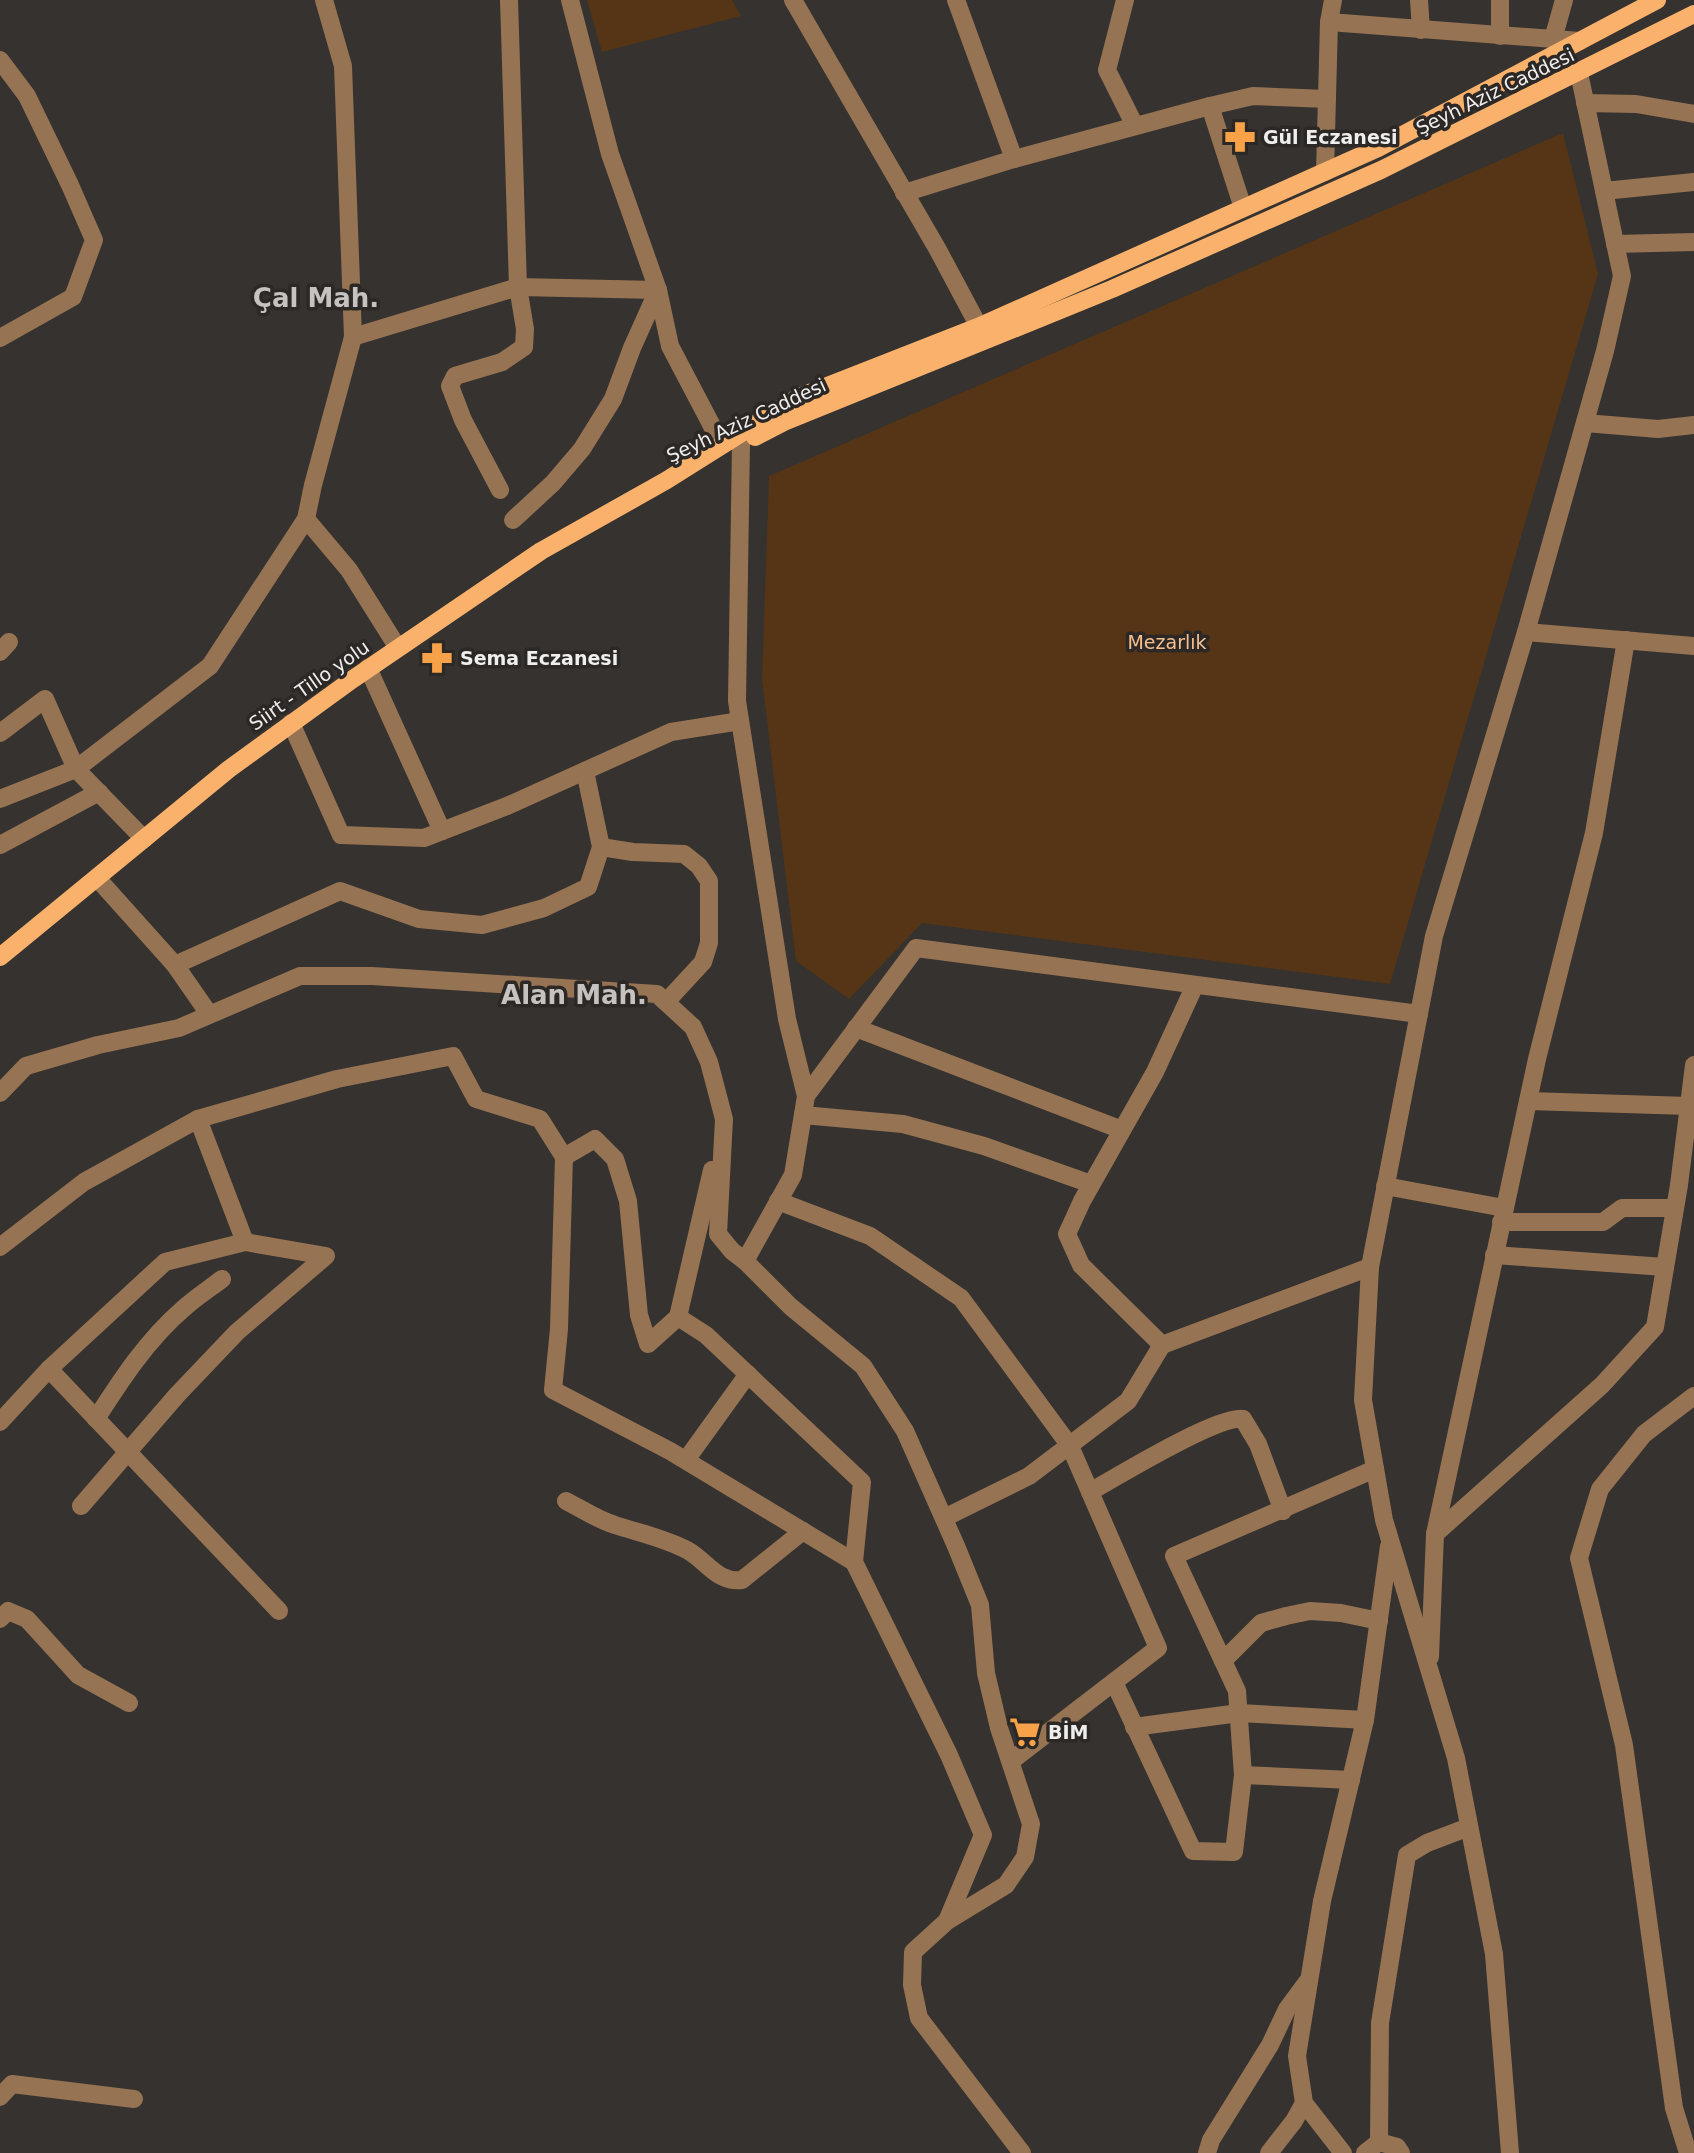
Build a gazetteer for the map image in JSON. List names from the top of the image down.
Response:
{
  "streets": {
    "main road": ["Şeyh Aziz Caddesi", "Siirt - Tillo yolu"]
  },
  "crossings": [
    ["Şeyh Aziz Caddesi", "Siirt - Tillo yolu"]
  ],
  "districts": ["Çal Mah.", "Alan Mah."],
  "parks": ["Mezarlık"],
  "places": {
    "pharmacy": ["Gül Eczanesi", "Sema Eczanesi"],
    "supermarket": ["BİM"]
  }
}
